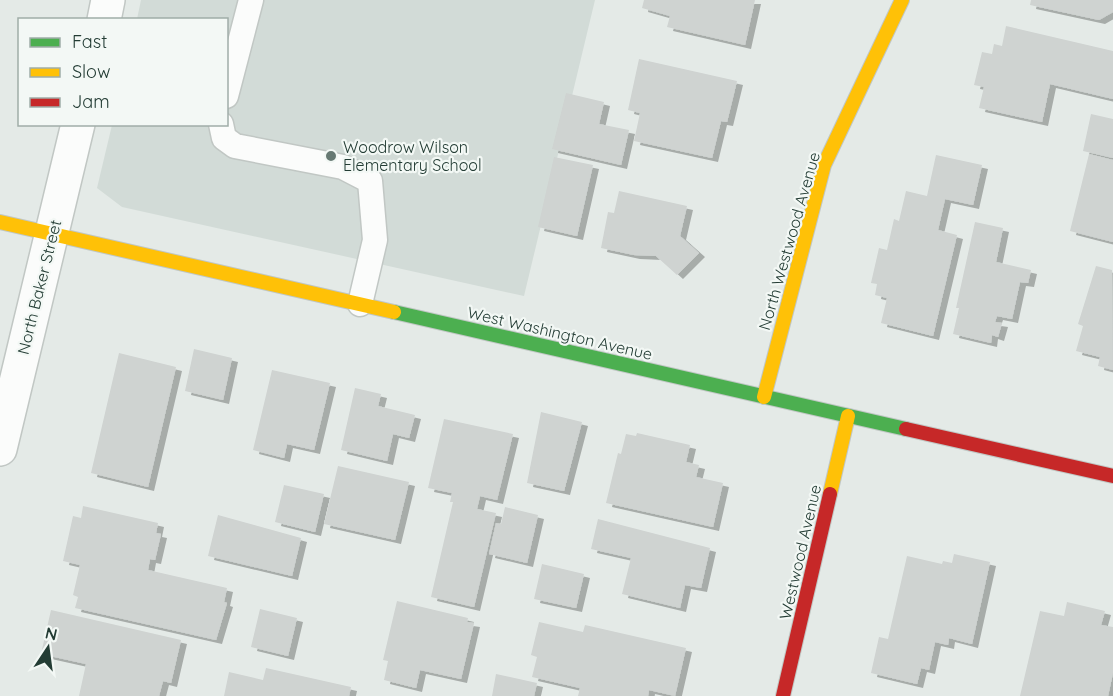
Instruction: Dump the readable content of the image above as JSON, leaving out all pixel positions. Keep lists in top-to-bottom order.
{
  "streets": {
    "street": [
      "North Westwood Avenue",
      "North Baker Street",
      "West Washington Avenue",
      "Westwood Avenue"
    ]
  },
  "crossings": [
    ["North Westwood Avenue", "West Washington Avenue"],
    ["North Baker Street", "West Washington Avenue"],
    ["West Washington Avenue", "Westwood Avenue"]
  ],
  "places": ["Woodrow Wilson Elementary School"],
  "legend": ["Fast", "Slow", "Jam"],
  "north": "top"
}
